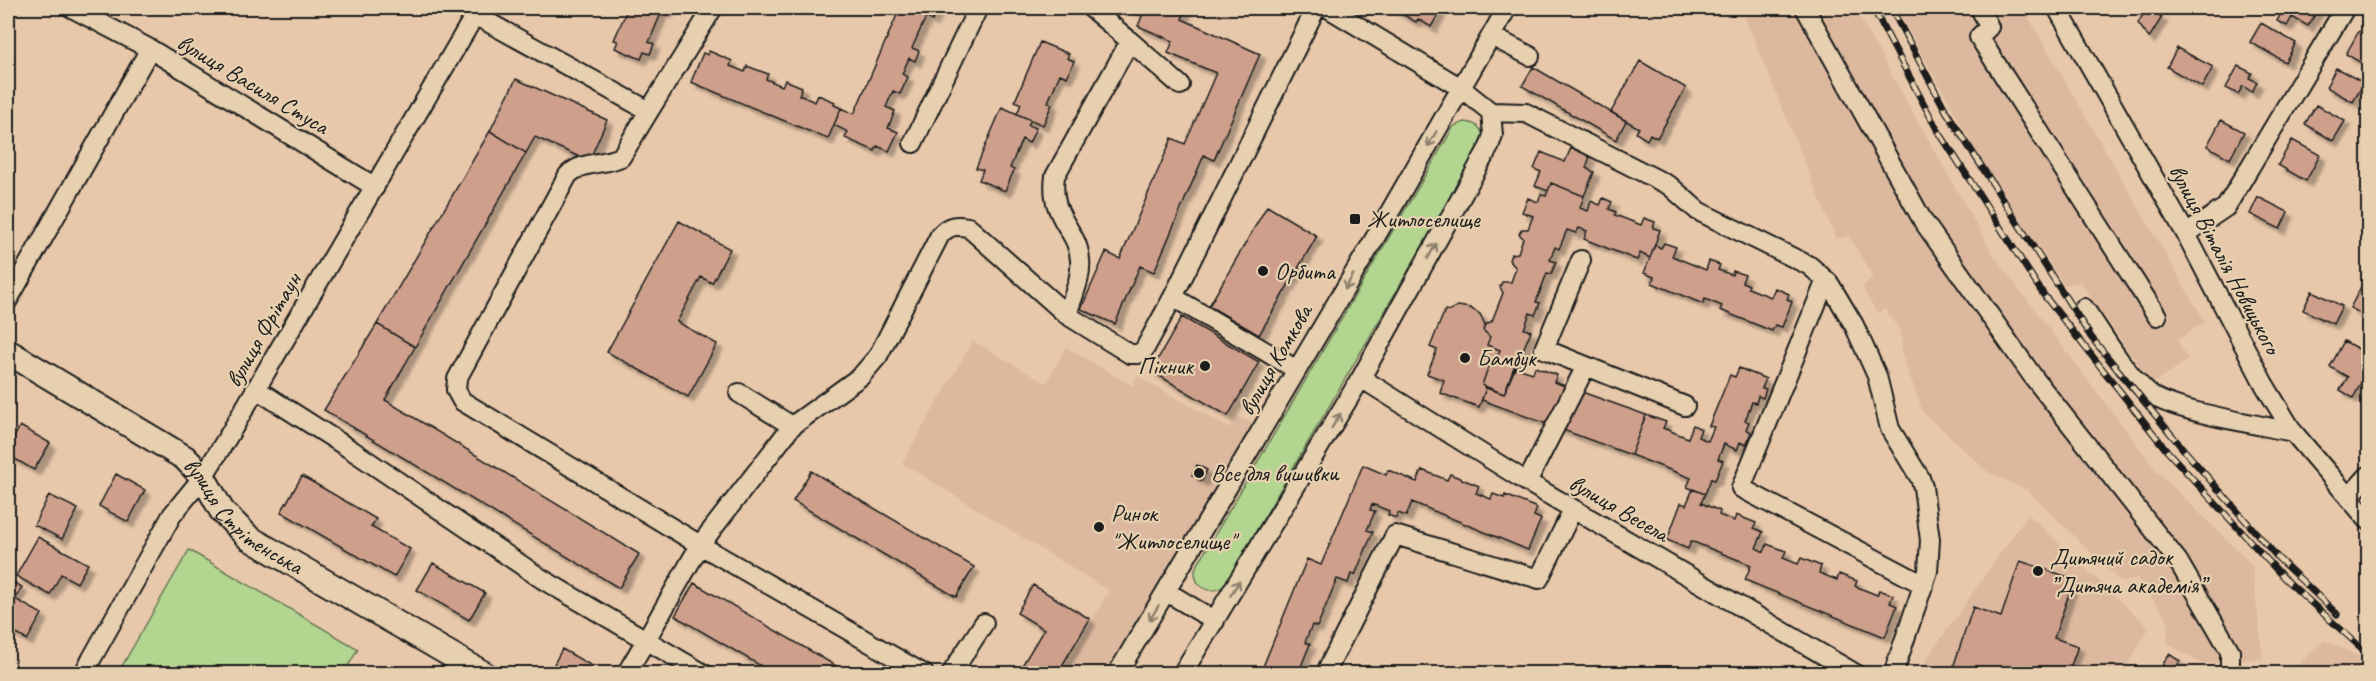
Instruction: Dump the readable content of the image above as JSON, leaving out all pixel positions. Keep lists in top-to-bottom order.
{
  "streets": {
    "main road": ["вулиця Стрітенська"],
    "street": [
      "вулиця Василя Стуса",
      "вулиця Віталія Новицького",
      "вулиця Фрітаун",
      "вулиця Комкова",
      "вулиця Весела"
    ]
  },
  "crossings": [
    ["вулиця Василя Стуса", "вулиця Фрітаун"],
    ["вулиця Фрітаун", "вулиця Стрітенська"]
  ],
  "places": {
    "transit": ["Житлоселище"],
    "other": [
      "Орбита",
      "Бамбук",
      "Пікник",
      "Все для вишивки",
      "Ринок \"Житлоселище\"",
      "Дитячий садок ”Дитяча академія”"
    ]
  }
}
